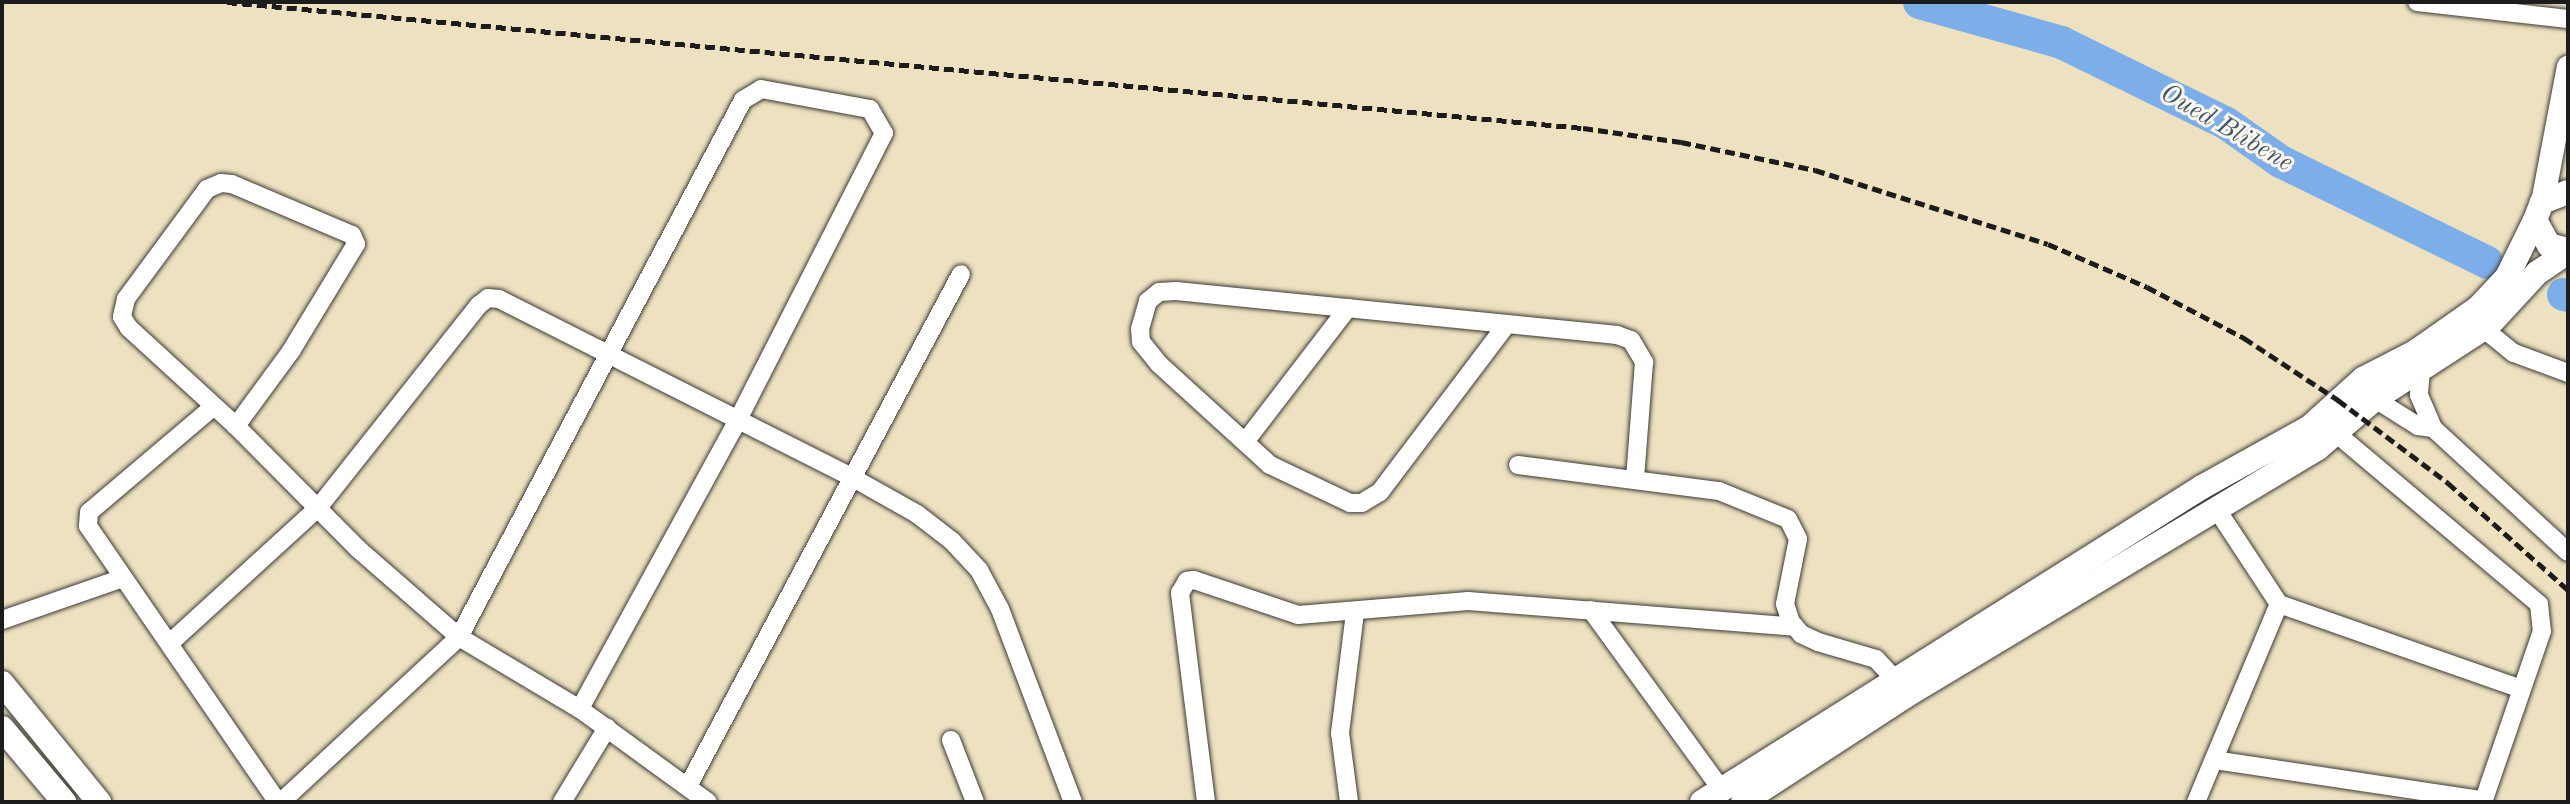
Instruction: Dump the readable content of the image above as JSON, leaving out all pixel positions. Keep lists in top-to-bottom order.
{
  "water": ["Oued Blibene"]
}
